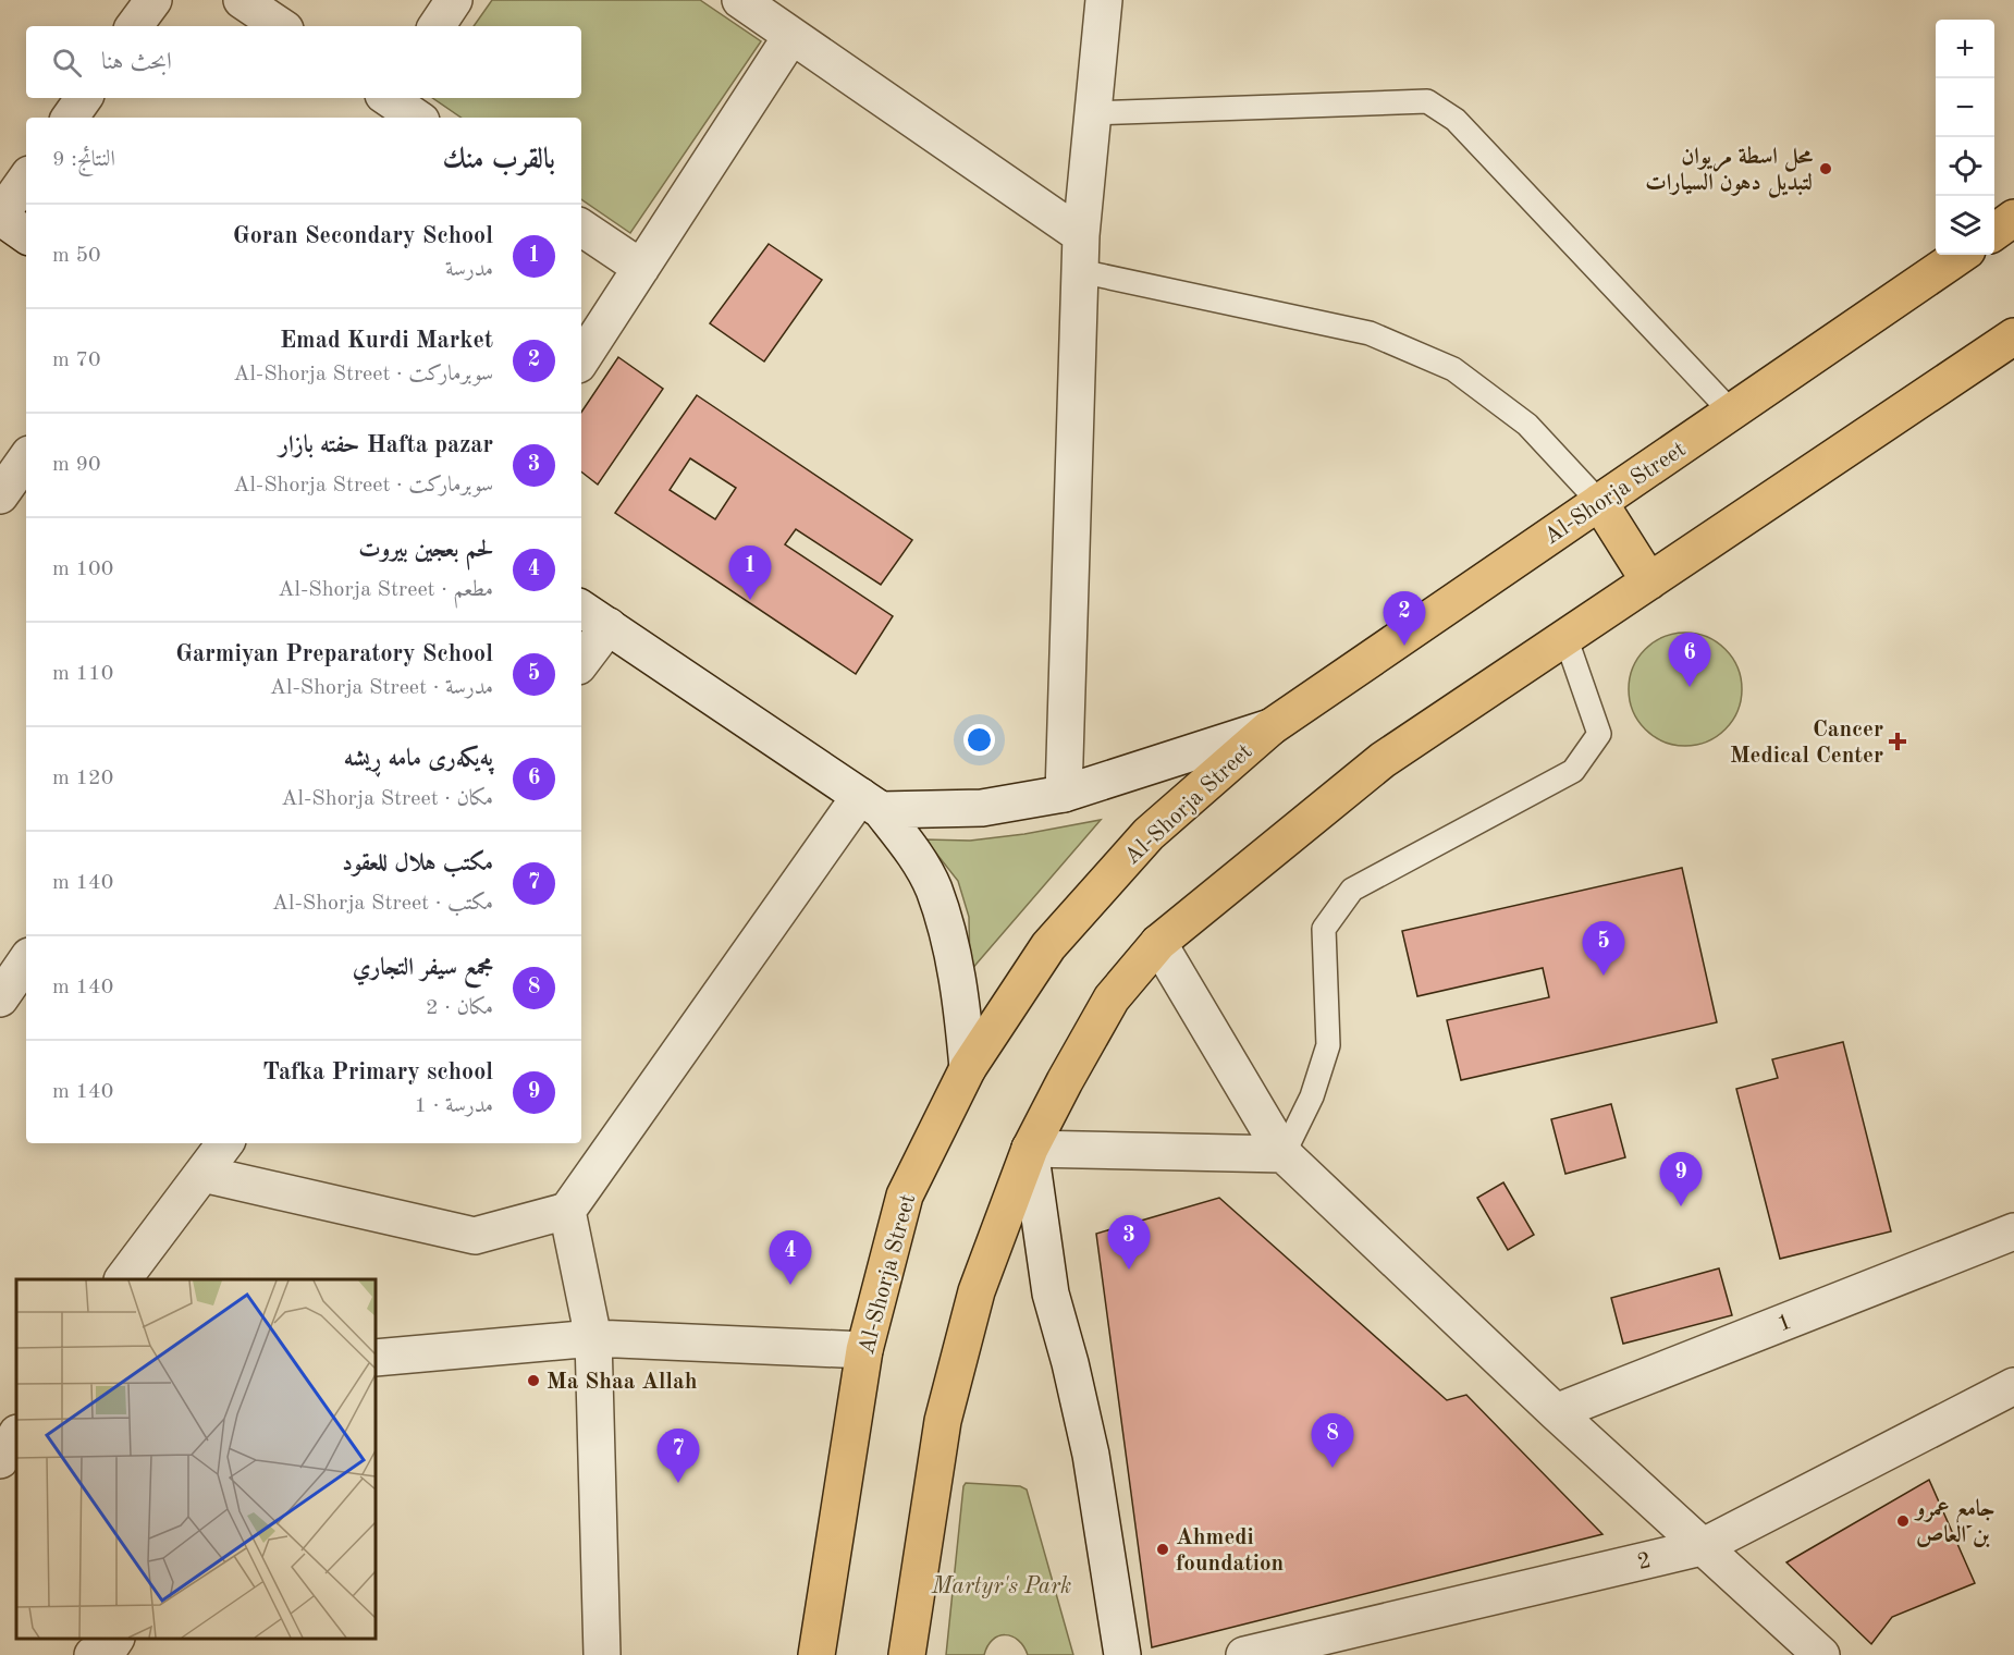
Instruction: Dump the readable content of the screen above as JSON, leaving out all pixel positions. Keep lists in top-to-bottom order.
{
  "streets": {
    "main road": ["Al-Shorja Street"],
    "street": ["1", "2"]
  },
  "parks": ["Martyr's Park"],
  "places": {
    "other": [
      "محل اسطة مريوان لتبديل دهون السيارات",
      "Ma Shaa Allah",
      "جامع عمرو بن العاص",
      "Ahmedi foundation"
    ],
    "health": ["Cancer Medical Center"]
  },
  "page": {
    "map_buttons": ["+", "−"],
    "search": "ابحث هنا",
    "heading": ["بالقرب منك", "النتائج: 9"],
    "list": [
      {
        "mark": "1",
        "name": "Goran Secondary School",
        "note": "مدرسة",
        "value": "50 m"
      },
      {
        "mark": "2",
        "name": "Emad Kurdi Market",
        "note": "سوبرماركت · Al-Shorja Street",
        "value": "70 m"
      },
      {
        "mark": "3",
        "name": "Hafta pazar حفته بازار",
        "note": "سوبرماركت · Al-Shorja Street",
        "value": "90 m"
      },
      {
        "mark": "4",
        "name": "لحم بعجين بيروت",
        "note": "مطعم · Al-Shorja Street",
        "value": "100 m"
      },
      {
        "mark": "5",
        "name": "Garmiyan Preparatory School",
        "note": "مدرسة · Al-Shorja Street",
        "value": "110 m"
      },
      {
        "mark": "6",
        "name": "پەیکەری مامە ڕیشە",
        "note": "مكان · Al-Shorja Street",
        "value": "120 m"
      },
      {
        "mark": "7",
        "name": "مكتب هلال للعقود",
        "note": "مكتب · Al-Shorja Street",
        "value": "140 m"
      },
      {
        "mark": "8",
        "name": "مجمع سيفر التجاري",
        "note": "مكان · 2",
        "value": "140 m"
      },
      {
        "mark": "9",
        "name": "Tafka Primary school",
        "note": "مدرسة · 1",
        "value": "140 m"
      }
    ],
    "pins": [
      "1",
      "2",
      "6",
      "5",
      "9",
      "3",
      "4",
      "8",
      "7"
    ]
  }
}
